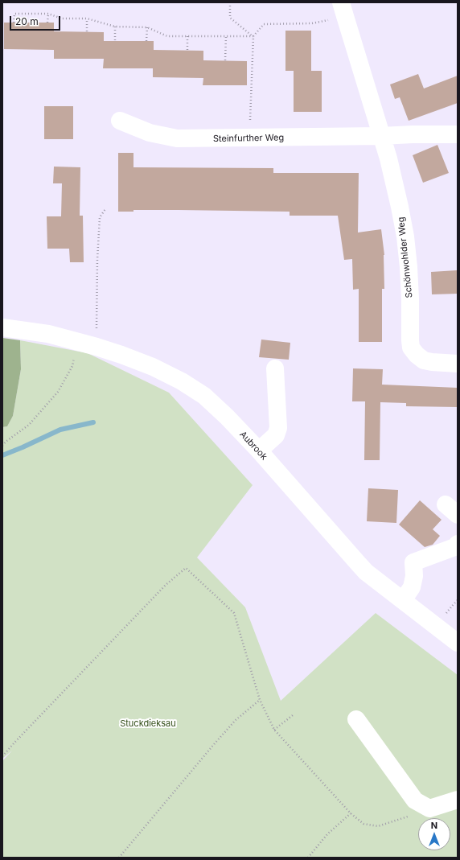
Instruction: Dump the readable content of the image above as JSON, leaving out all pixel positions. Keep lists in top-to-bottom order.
{
  "streets": {
    "street": ["Steinfurther Weg", "Schönwohlder Weg", "Aubrook"]
  },
  "crossings": [
    ["Steinfurther Weg", "Schönwohlder Weg"]
  ],
  "parks": ["Stuckdieksau"],
  "scale_bar": "20 m",
  "north": "top"
}
